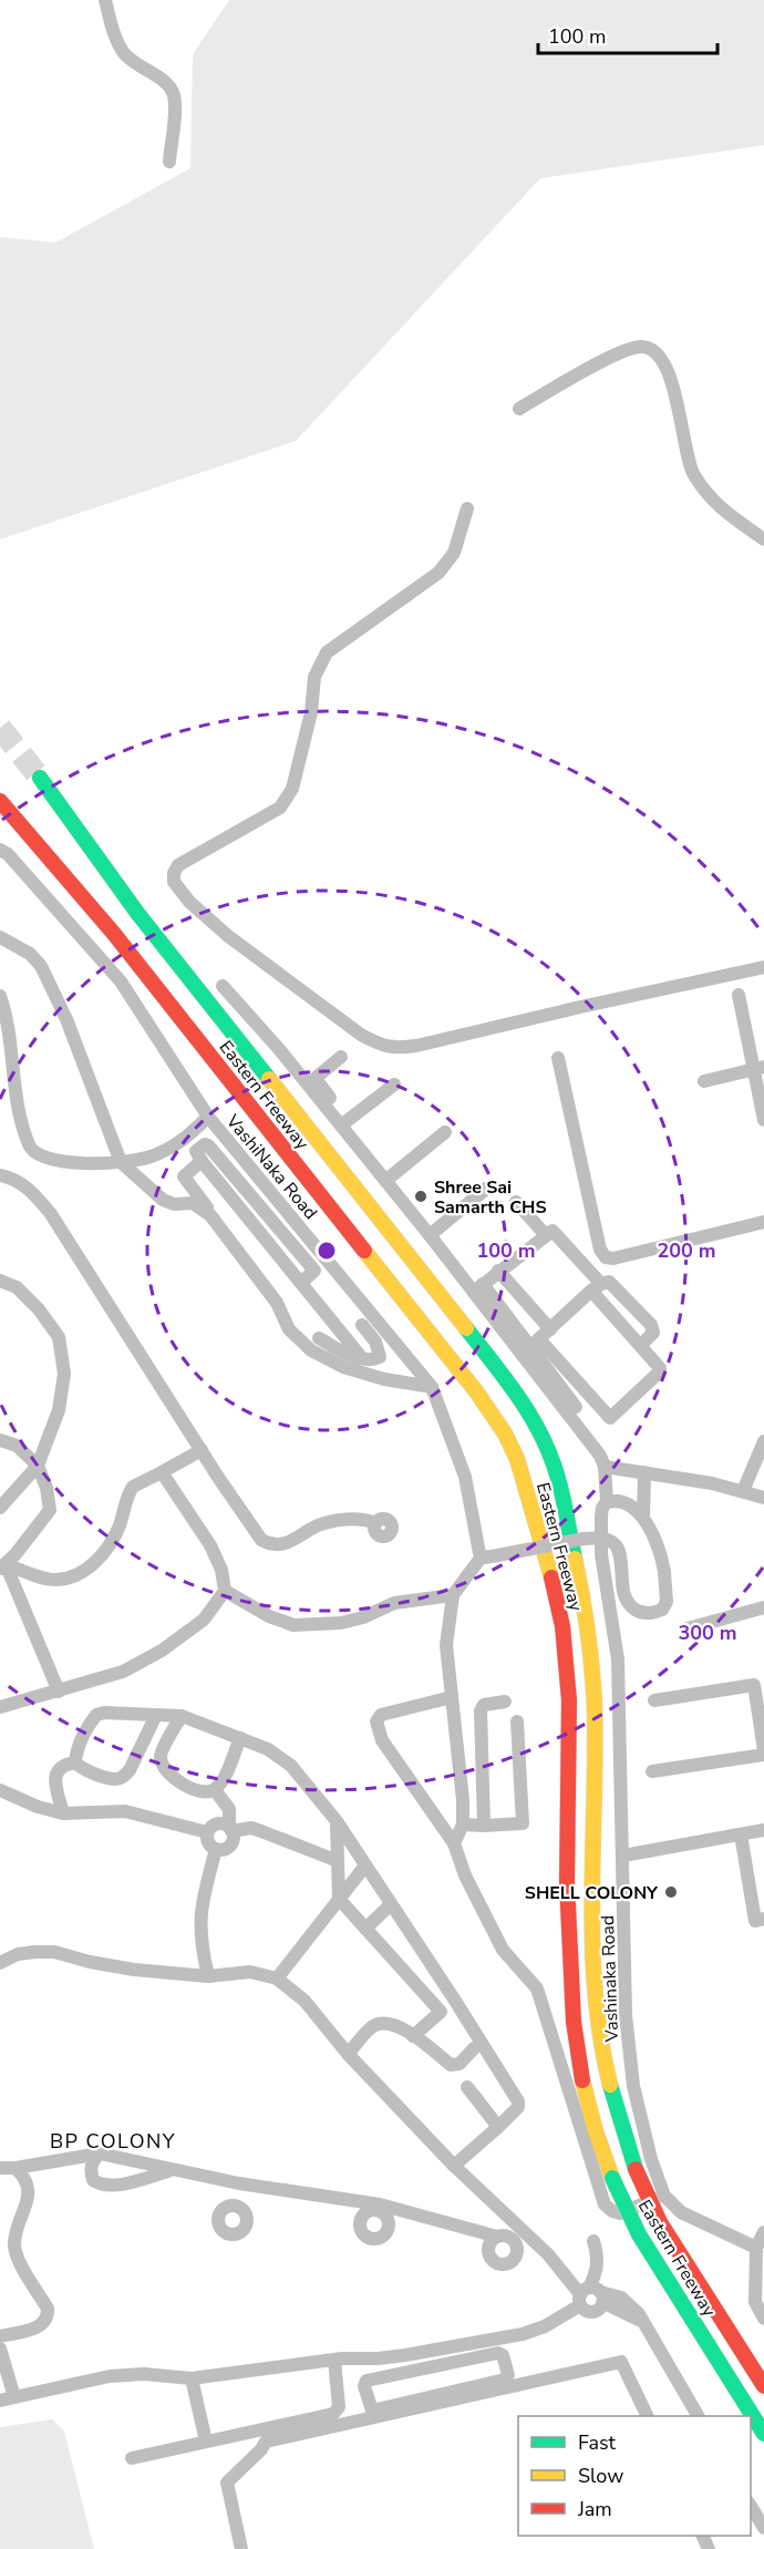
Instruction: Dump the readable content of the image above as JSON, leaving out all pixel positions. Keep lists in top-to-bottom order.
{
  "streets": {
    "highway": ["Eastern Freeway"],
    "street": ["VashiNaka Road", "Vashinaka Road"]
  },
  "districts": ["BP COLONY"],
  "places": ["Shree Sai Samarth CHS", "SHELL COLONY"],
  "legend": ["Fast", "Slow", "Jam"],
  "scale_bar": "100 m",
  "rings": ["100 m", "200 m", "300 m"]
}
